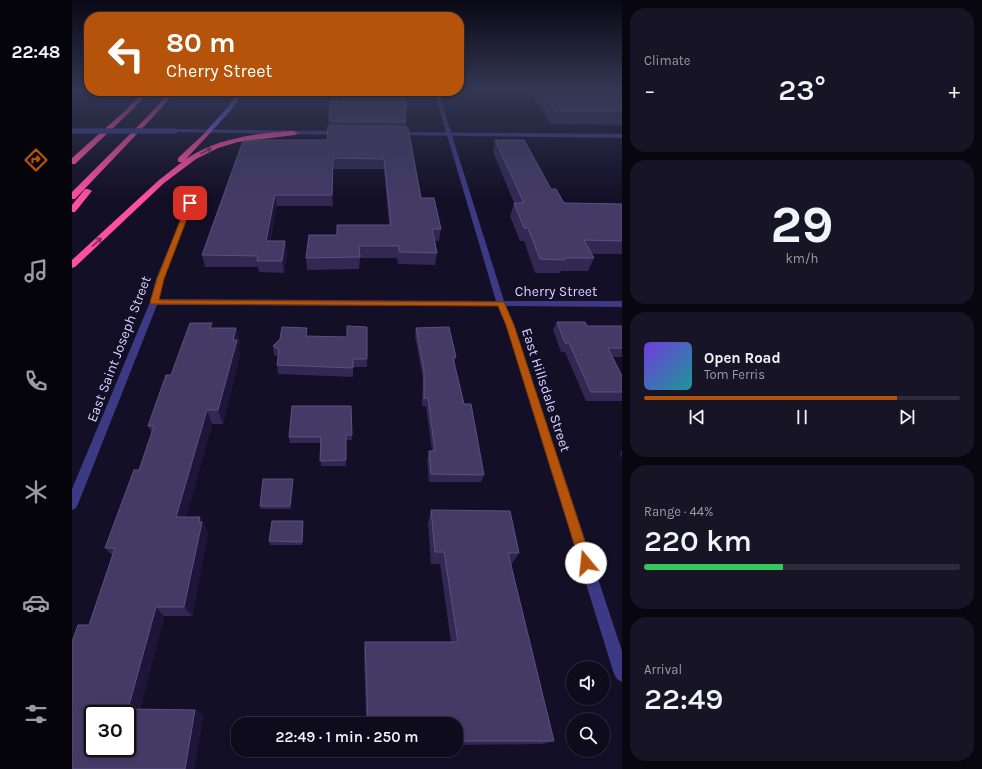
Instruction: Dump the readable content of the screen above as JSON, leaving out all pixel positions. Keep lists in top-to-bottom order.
{
  "streets": {
    "street": ["Cherry Street", "East Saint Joseph Street", "East Hillsdale Street"]
  },
  "crossings": [
    ["Cherry Street", "East Saint Joseph Street"],
    ["Cherry Street", "East Hillsdale Street"]
  ],
  "page": {
    "tabs": "22:48",
    "tile": [
      "Climate",
      ["29", "km/h"],
      ["Range · 44%", "220 km"],
      ["Arrival", "22:49"]
    ],
    "turn": ["80 m", "Cherry Street"],
    "heat": ["−", "23°", "+"],
    "song": ["Open Road", "Tom Ferris"],
    "limit": "30",
    "trip": "22:49 · 1 min · 250 m"
  }
}
